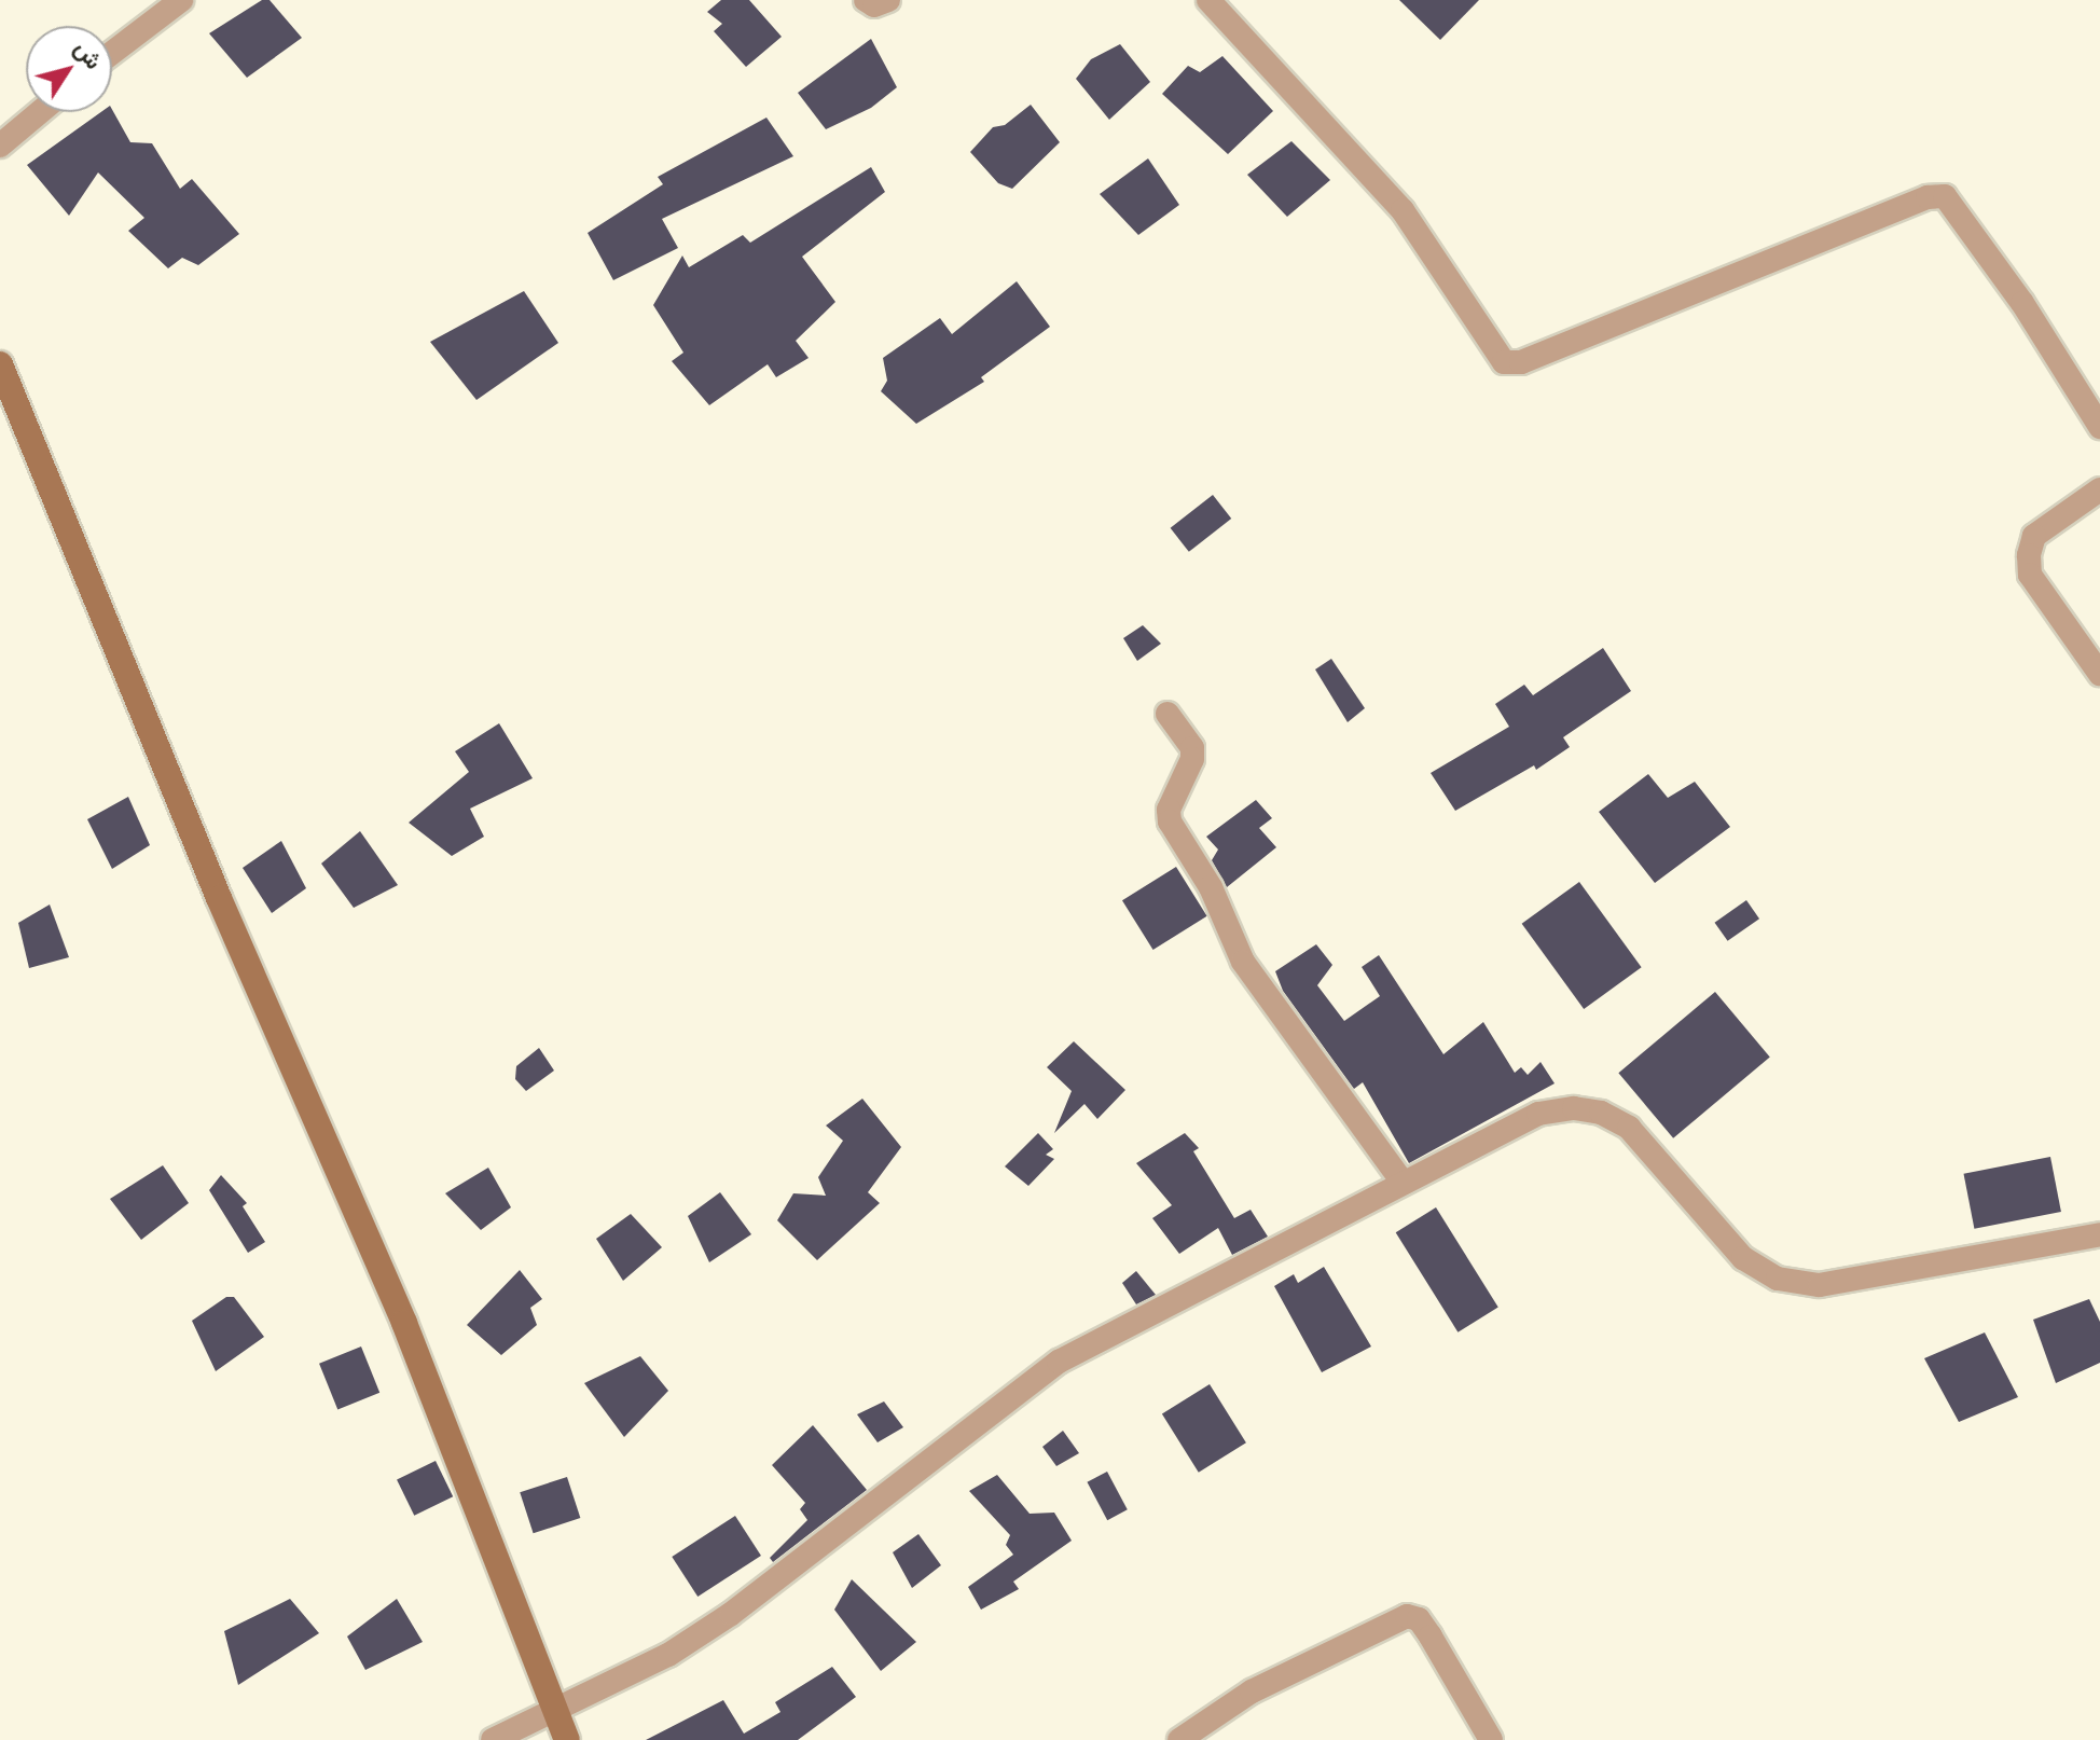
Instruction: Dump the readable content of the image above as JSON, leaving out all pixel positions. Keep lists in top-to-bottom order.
{
  "north": "top right"
}
